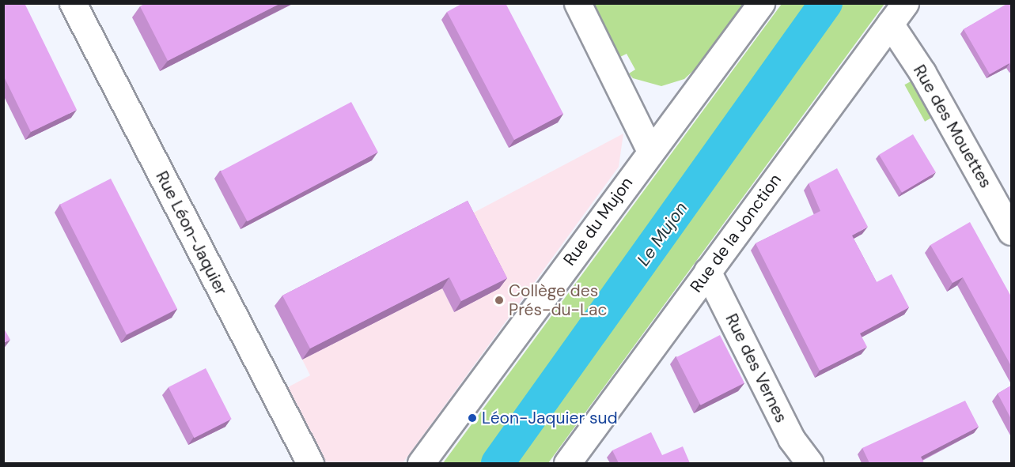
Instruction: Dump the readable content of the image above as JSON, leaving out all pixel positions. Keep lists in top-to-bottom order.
{
  "streets": {
    "street": [
      "Rue des Mouettes",
      "Rue du Mujon",
      "Rue Léon-Jaquier",
      "Rue de la Jonction",
      "Rue des Vernes"
    ]
  },
  "crossings": [
    ["Rue des Mouettes", "Rue de la Jonction"],
    ["Rue de la Jonction", "Rue des Vernes"]
  ],
  "water": ["Le Mujon"],
  "places": ["Collège des Prés-du-Lac", "Léon-Jaquier sud"]
}
